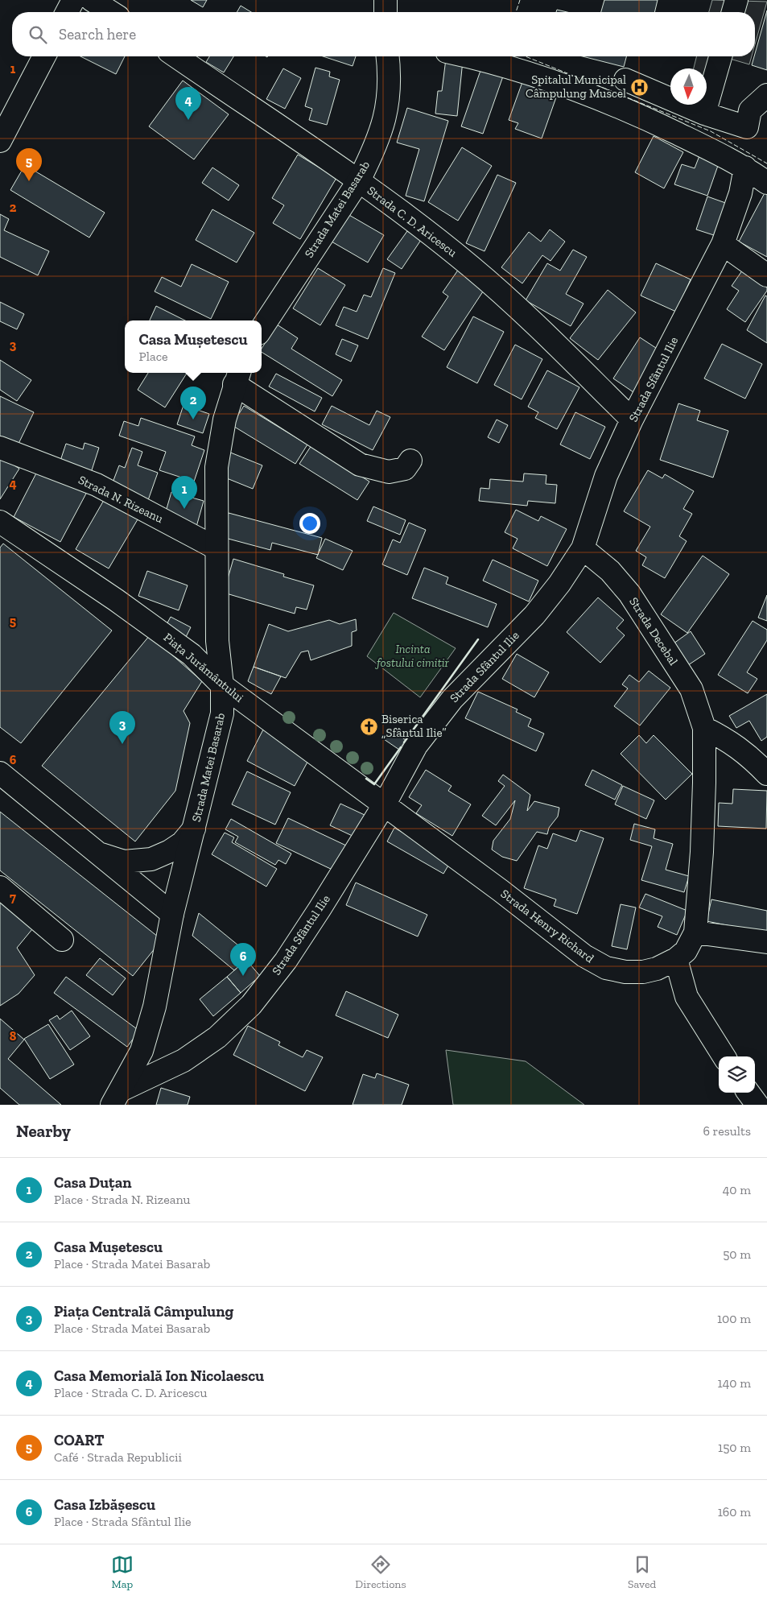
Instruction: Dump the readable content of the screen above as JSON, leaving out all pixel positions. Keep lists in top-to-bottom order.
{
  "streets": {
    "street": [
      "Strada Matei Basarab",
      "Strada C. D. Aricescu",
      "Strada Sfântul Ilie",
      "Strada N. Rizeanu",
      "Strada Decebal",
      "Piața Jurământului",
      "Strada Henry Richard"
    ]
  },
  "crossings": [
    ["Strada Matei Basarab", "Strada C. D. Aricescu"],
    ["Strada Matei Basarab", "Strada Sfântul Ilie"],
    ["Strada Matei Basarab", "Strada N. Rizeanu"],
    ["Strada Matei Basarab", "Piața Jurământului"],
    ["Strada C. D. Aricescu", "Strada Sfântul Ilie"],
    ["Strada Sfântul Ilie", "Strada Decebal"],
    ["Strada Sfântul Ilie", "Piața Jurământului"],
    ["Strada Sfântul Ilie", "Strada Henry Richard"],
    ["Strada Decebal", "Strada Henry Richard"],
    ["Piața Jurământului", "Strada Henry Richard"]
  ],
  "parks": ["Incinta fostului cimitir"],
  "places": {
    "hospital": ["Spitalul Municipal Câmpulung Muscel"],
    "church": ["Biserica „Sfântul Ilie”"]
  },
  "north": "bottom",
  "page": {
    "search": "Search here",
    "pins": [
      "4",
      "5",
      "2",
      "1",
      "3",
      "6"
    ],
    "popup": ["Casa Mușetescu", "Place"],
    "heading": ["Nearby", "6 results"],
    "list": [
      {
        "mark": "1",
        "name": "Casa Duţan",
        "note": "Place · Strada N. Rizeanu",
        "value": "40 m"
      },
      {
        "mark": "2",
        "name": "Casa Mușetescu",
        "note": "Place · Strada Matei Basarab",
        "value": "50 m"
      },
      {
        "mark": "3",
        "name": "Piața Centrală Câmpulung",
        "note": "Place · Strada Matei Basarab",
        "value": "100 m"
      },
      {
        "mark": "4",
        "name": "Casa Memorială Ion Nicolaescu",
        "note": "Place · Strada C. D. Aricescu",
        "value": "140 m"
      },
      {
        "mark": "5",
        "name": "COART",
        "note": "Café · Strada Republicii",
        "value": "150 m"
      },
      {
        "mark": "6",
        "name": "Casa Izbășescu",
        "note": "Place · Strada Sfântul Ilie",
        "value": "160 m"
      }
    ],
    "nav": ["Map", "Directions", "Saved"]
  },
  "grid": {
    "rows": [
      "1",
      "2",
      "3",
      "4",
      "5",
      "6",
      "7",
      "8"
    ]
  }
}
